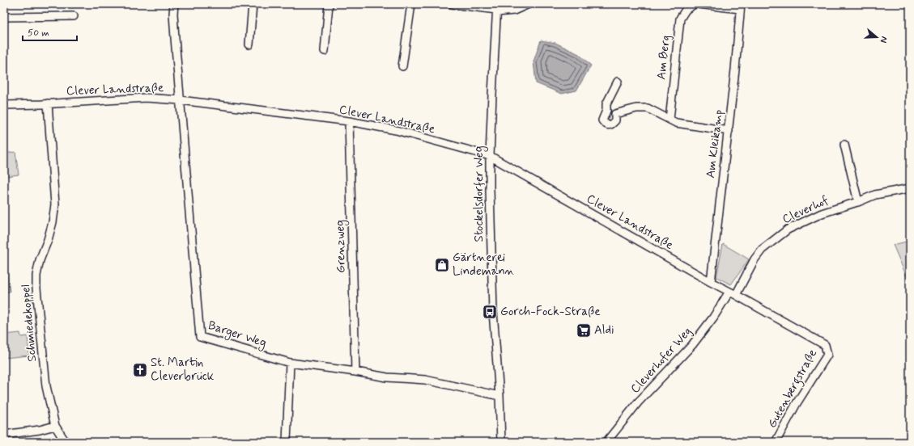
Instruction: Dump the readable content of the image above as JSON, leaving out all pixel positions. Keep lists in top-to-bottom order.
{
  "streets": {
    "street": [
      "Am Berg",
      "Clever Landstraße",
      "Am Kleikamp",
      "Stockelsdorfer Weg",
      "Cleverhof",
      "Grenzweg",
      "Schmiedekoppel",
      "Barger Weg",
      "Cleverhofer Weg",
      "Gutenbergstraße"
    ]
  },
  "crossings": [
    ["Clever Landstraße", "Am Kleikamp"],
    ["Clever Landstraße", "Stockelsdorfer Weg"],
    ["Clever Landstraße", "Cleverhof"],
    ["Clever Landstraße", "Grenzweg"],
    ["Clever Landstraße", "Schmiedekoppel"],
    ["Clever Landstraße", "Barger Weg"],
    ["Clever Landstraße", "Cleverhofer Weg"],
    ["Clever Landstraße", "Gutenbergstraße"],
    ["Stockelsdorfer Weg", "Barger Weg"],
    ["Cleverhof", "Cleverhofer Weg"],
    ["Cleverhof", "Gutenbergstraße"],
    ["Grenzweg", "Barger Weg"],
    ["Cleverhofer Weg", "Gutenbergstraße"]
  ],
  "places": {
    "shop": ["Gärtnerei Lindemann"],
    "bus stop": ["Gorch-Fock-Straße"],
    "supermarket": ["Aldi"],
    "church": ["St. Martin Cleverbrück"]
  },
  "scale_bar": "50 m",
  "north": "right"
}
